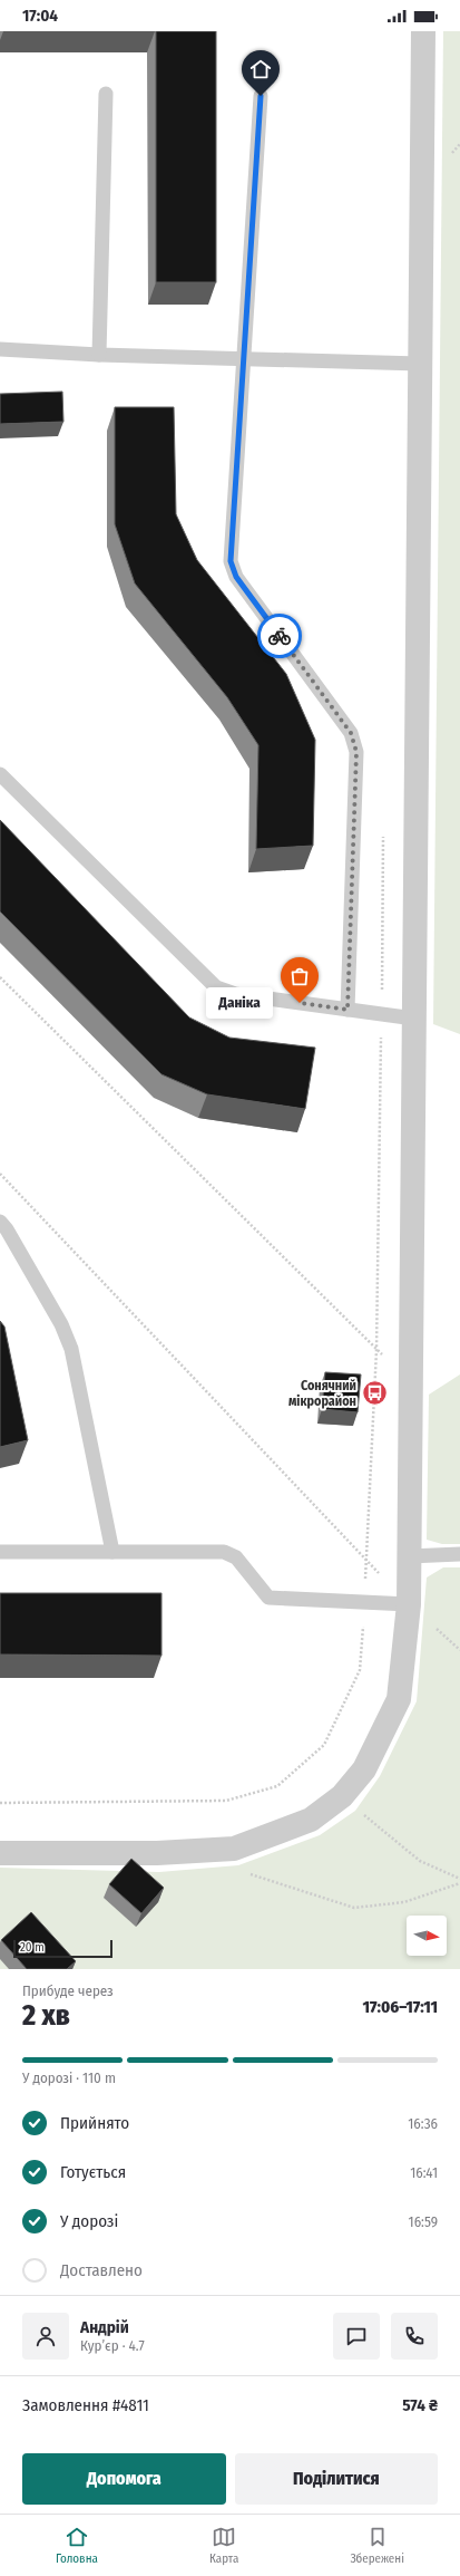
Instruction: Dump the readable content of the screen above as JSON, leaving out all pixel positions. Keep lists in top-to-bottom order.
{
  "places": {
    "other": ["Даніка"],
    "bus stop": ["Сонячний мікрорайон"]
  },
  "scale_bar": "20 m",
  "north": "right",
  "page": {
    "status": "17:04",
    "bubble": "Даніка",
    "scale": "20 m",
    "heading": ["2 хв", "Прибуде через", "17:06–17:11"],
    "panel": [
      "Андрій",
      "Кур’єр · 4.7",
      "Замовлення #4811",
      "574 ₴"
    ],
    "bar": "У дорозі · 110 m",
    "list": [
      ["Прийнято", "16:36"],
      ["Готується", "16:41"],
      ["У дорозі", "16:59"],
      "Доставлено"
    ],
    "buttons": ["Допомога", "Поділитися"],
    "tabs": ["Головна", "Карта", "Збережені"]
  }
}
